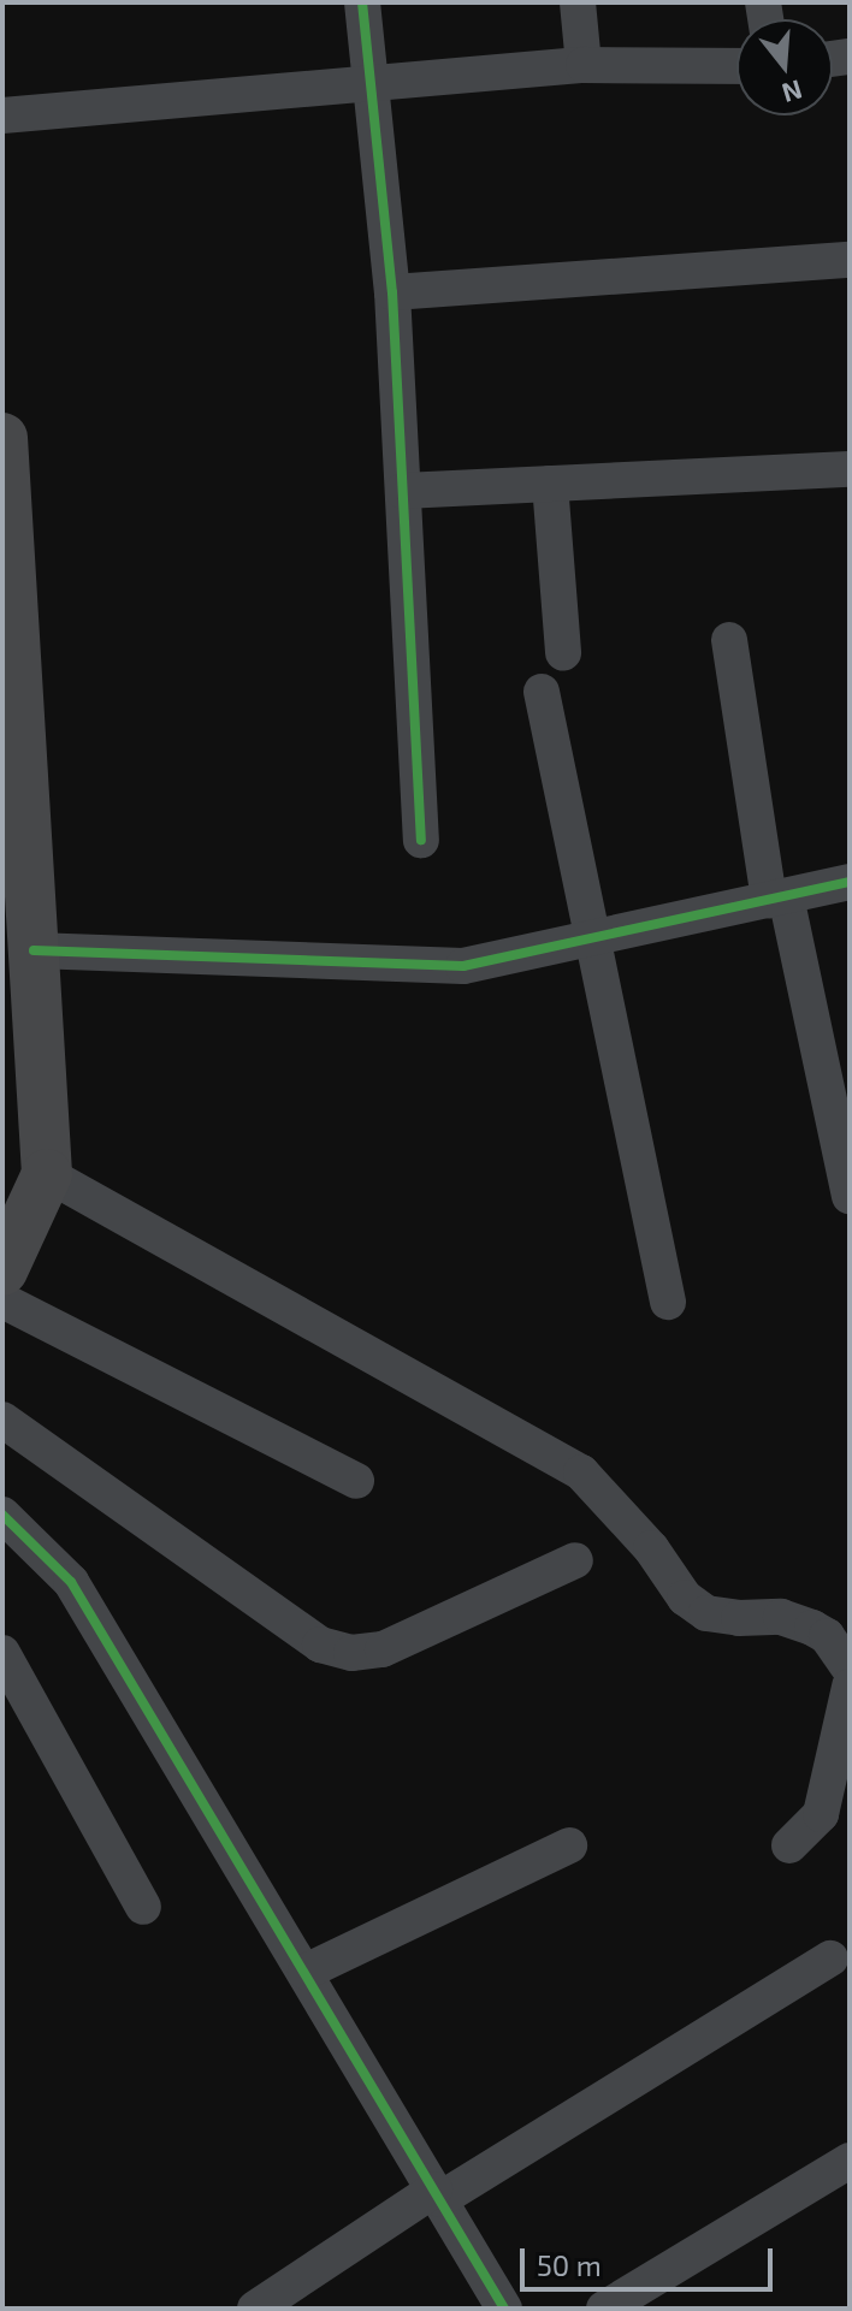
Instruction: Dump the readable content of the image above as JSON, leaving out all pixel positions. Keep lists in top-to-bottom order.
{
  "scale_bar": "50 m",
  "north": "bottom"
}
